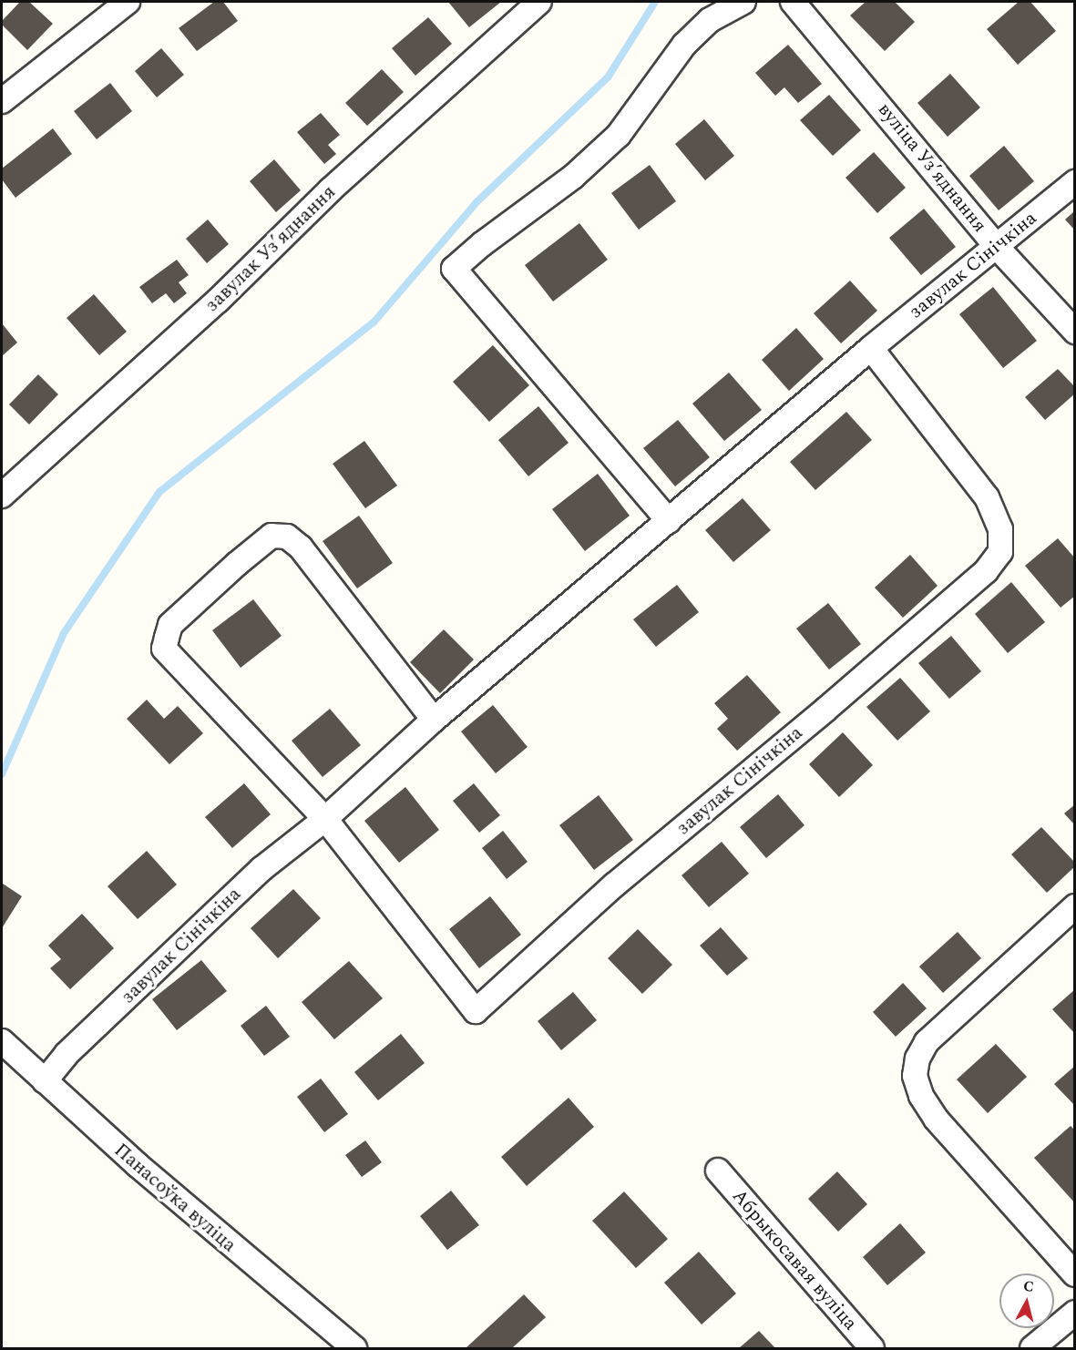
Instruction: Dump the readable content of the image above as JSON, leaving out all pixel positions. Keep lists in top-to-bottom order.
{
  "streets": {
    "street": [
      "вуліца Узʼяднання",
      "завулак Узʼяднання",
      "завулак Сінічкіна",
      "Панасоўка вуліца",
      "Абрыкосавая вуліца"
    ]
  },
  "crossings": [
    ["вуліца Узʼяднання", "завулак Сінічкіна"],
    ["завулак Сінічкіна", "Панасоўка вуліца"]
  ],
  "north": "top"
}
